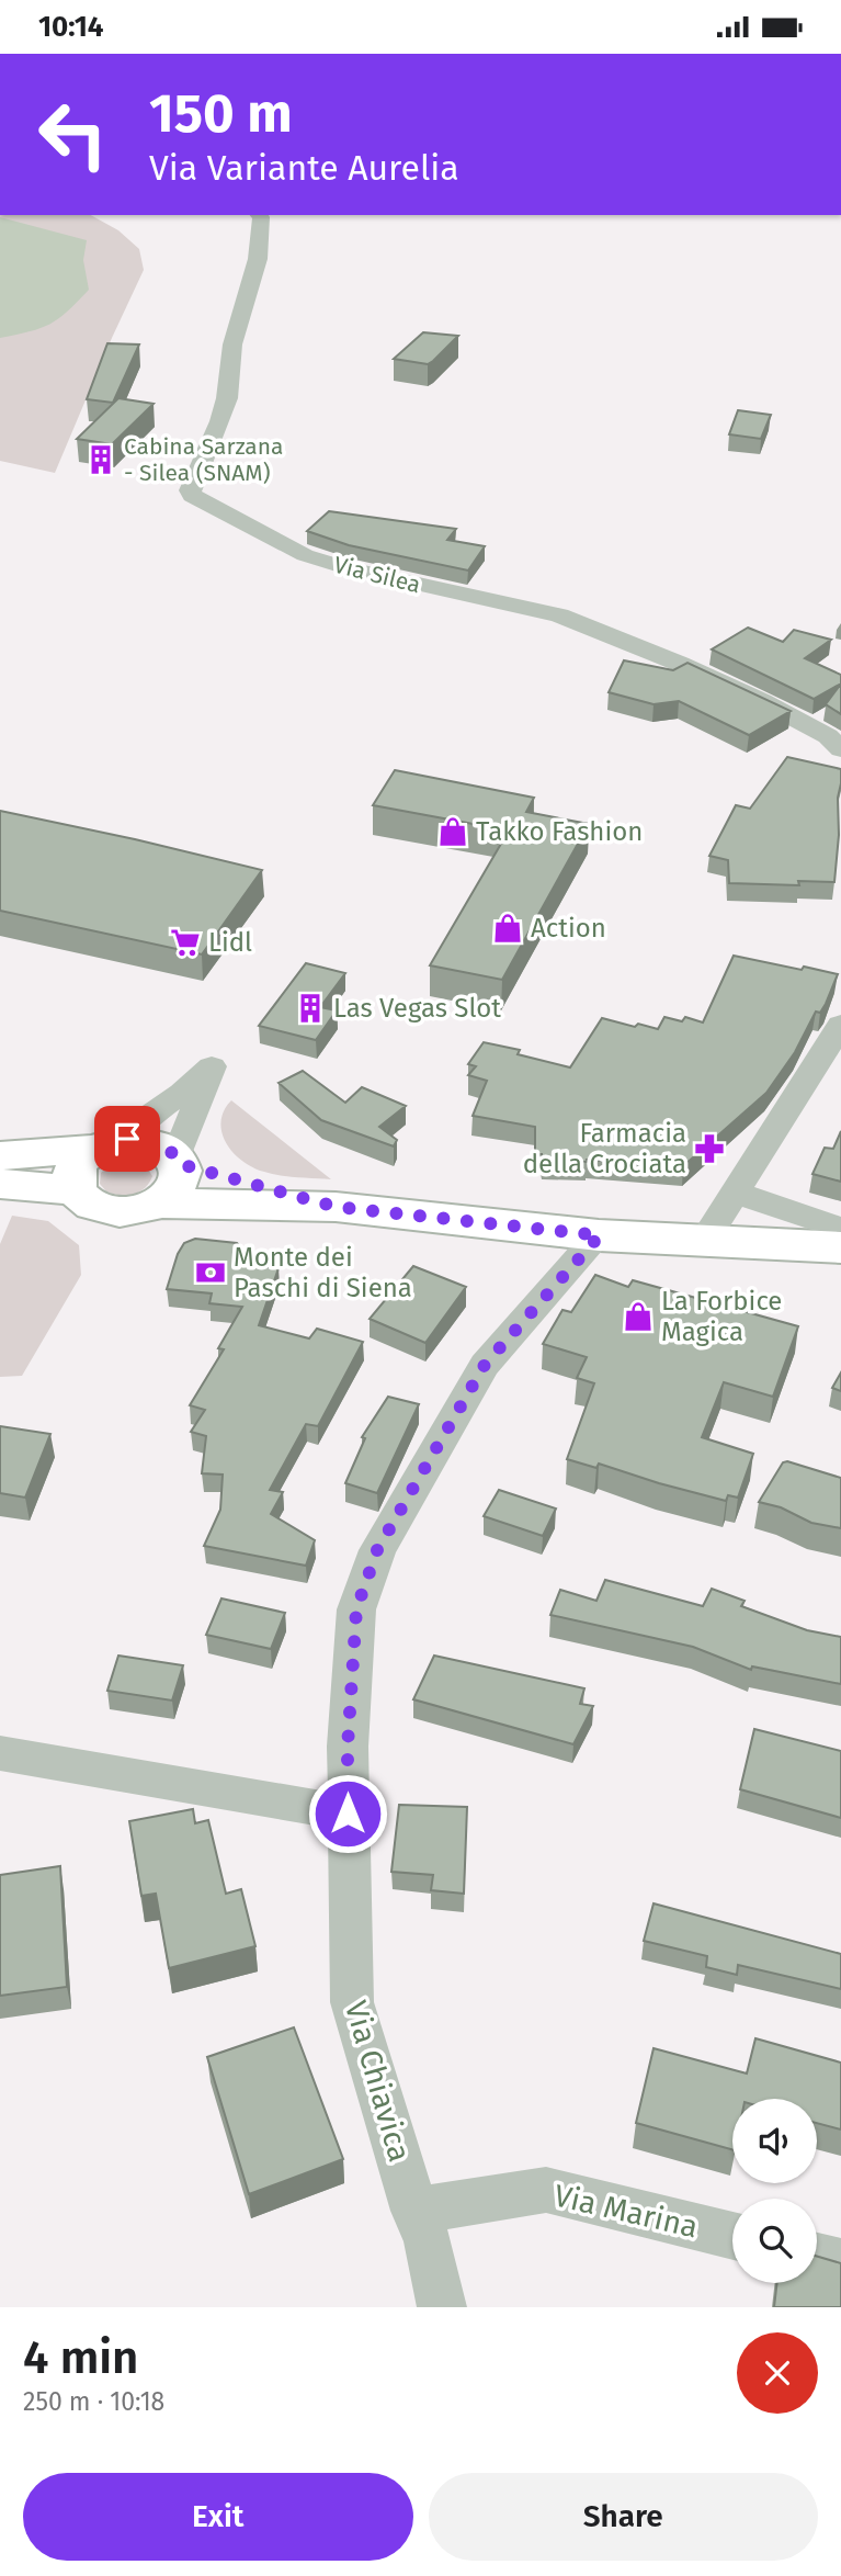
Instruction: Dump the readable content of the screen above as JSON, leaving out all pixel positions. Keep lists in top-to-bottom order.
{
  "streets": {
    "street": ["Via Silea", "Via Chiavica", "Via Marina"]
  },
  "crossings": [
    ["Via Chiavica", "Via Marina"]
  ],
  "places": {
    "building": ["Cabina Sarzana - Silea (SNAM)", "Las Vegas Slot"],
    "shop": ["Takko Fashion", "Action", "La Forbice Magica"],
    "supermarket": ["Lidl"],
    "pharmacy": ["Farmacia della Crociata"],
    "bank": ["Monte dei Paschi di Siena"]
  },
  "page": {
    "status": "10:14",
    "turn": ["150 m", "Via Variante Aurelia"],
    "heading": ["4 min", "250 m · 10:18"],
    "buttons": ["Exit", "Share"]
  }
}
